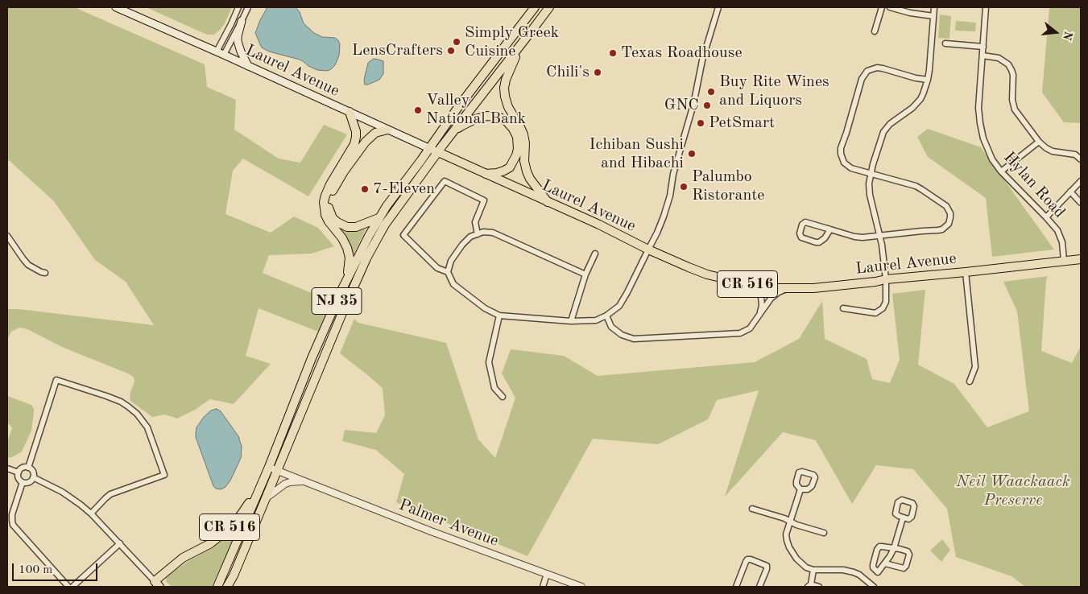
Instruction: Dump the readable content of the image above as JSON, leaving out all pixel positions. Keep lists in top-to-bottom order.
{
  "streets": {
    "main road": ["Laurel Avenue", "CR 516", "NJ 35"],
    "street": ["Hylan Road", "Palmer Avenue"]
  },
  "crossings": [
    ["Laurel Avenue", "Hylan Road"],
    ["Laurel Avenue", "NJ 35"],
    ["CR 516", "NJ 35"],
    ["NJ 35", "Palmer Avenue"]
  ],
  "parks": ["Neil Waackaack Preserve"],
  "places": [
    "Simply Greek Cuisine",
    "LensCrafters",
    "Texas Roadhouse",
    "Chili's",
    "Buy Rite Wines and Liquors",
    "GNC",
    "Valley National Bank",
    "PetSmart",
    "Ichiban Sushi and Hibachi",
    "Palumbo Ristorante",
    "7-Eleven"
  ],
  "scale_bar": "100 m",
  "north": "right"
}
